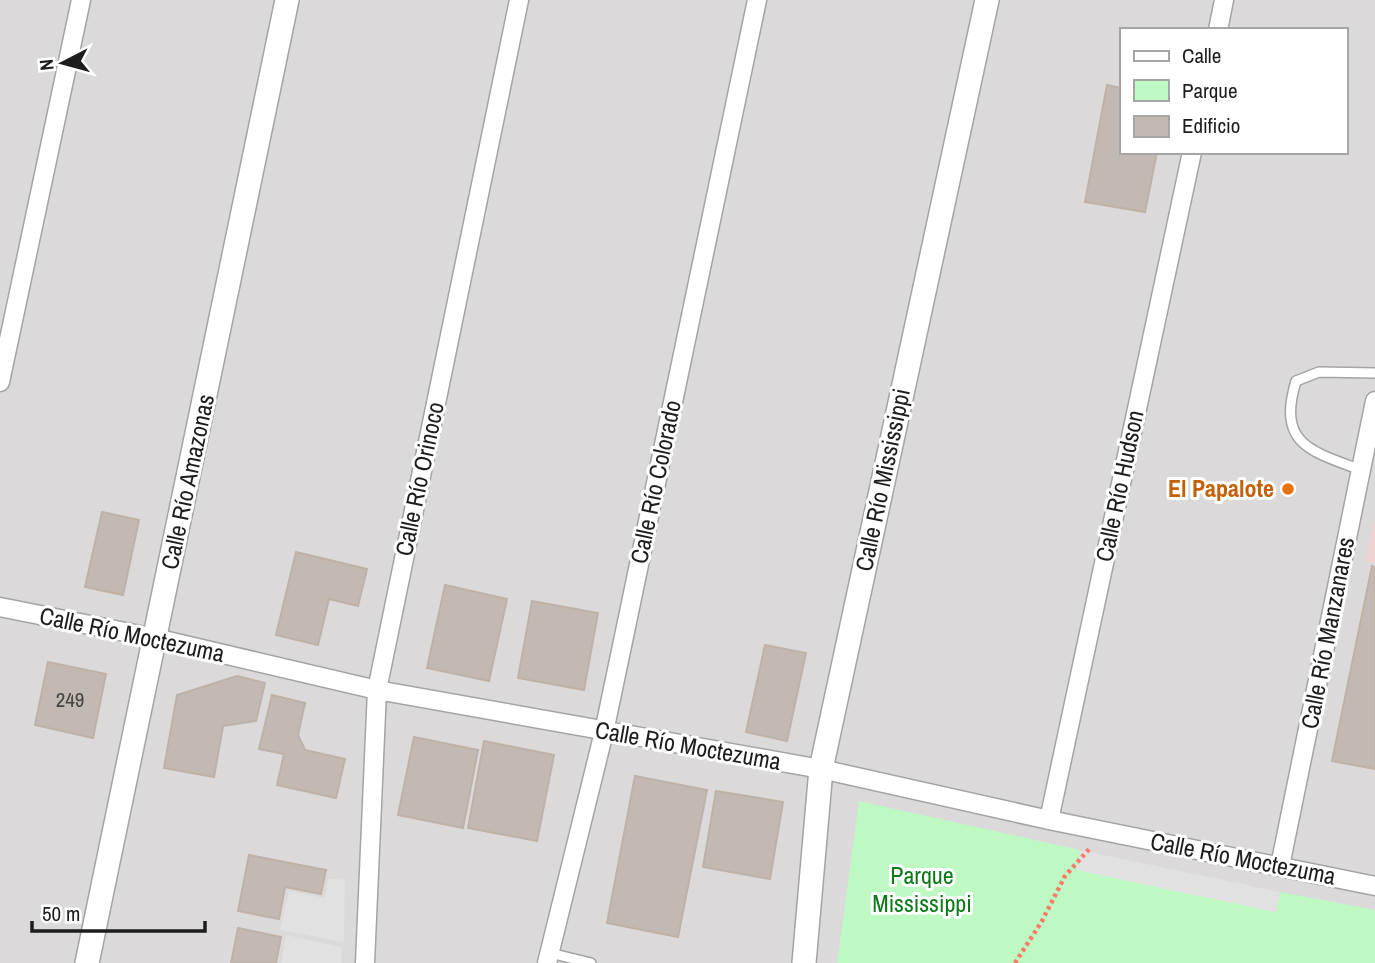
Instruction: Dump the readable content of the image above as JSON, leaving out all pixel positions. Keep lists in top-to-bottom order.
{
  "streets": {
    "street": [
      "Calle Río Orinoco",
      "Calle Río Mississippi",
      "Calle Río Amazonas",
      "Calle Río Colorado",
      "Calle Río Hudson",
      "Calle Río Manzanares",
      "Calle Río Moctezuma"
    ]
  },
  "crossings": [
    ["Calle Río Orinoco", "Calle Río Moctezuma"],
    ["Calle Río Mississippi", "Calle Río Moctezuma"],
    ["Calle Río Amazonas", "Calle Río Moctezuma"],
    ["Calle Río Colorado", "Calle Río Moctezuma"],
    ["Calle Río Hudson", "Calle Río Moctezuma"],
    ["Calle Río Manzanares", "Calle Río Moctezuma"]
  ],
  "parks": ["Parque Mississippi"],
  "places": ["El Papalote"],
  "house_numbers": ["249"],
  "legend": ["Calle", "Parque", "Edificio"],
  "scale_bar": "50 m",
  "north": "left"
}
